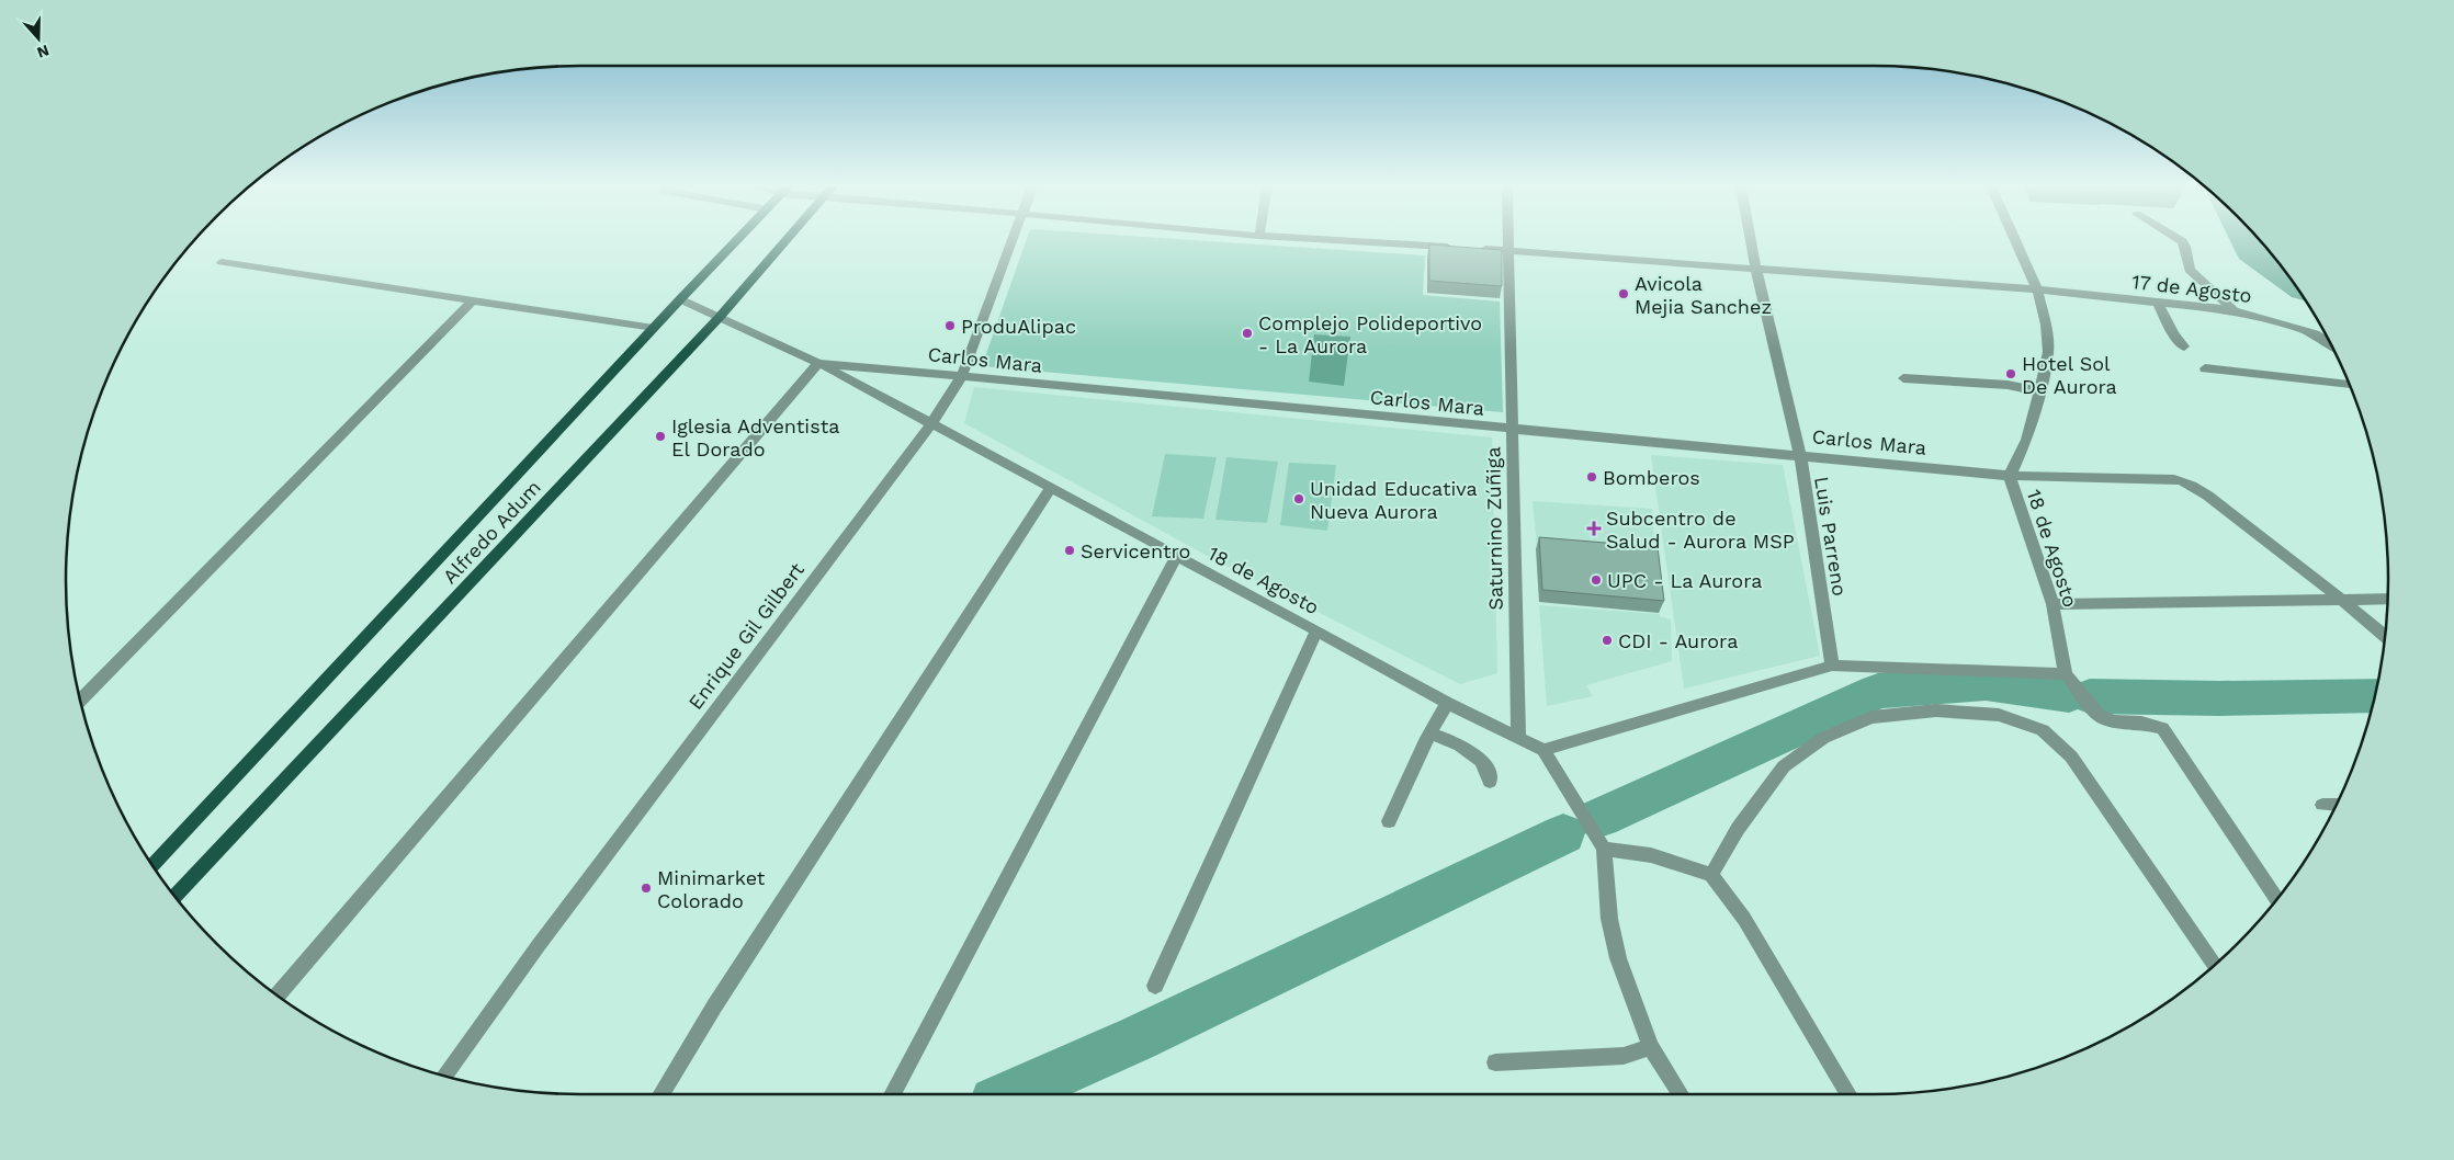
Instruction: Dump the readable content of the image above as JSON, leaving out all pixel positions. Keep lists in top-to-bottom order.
{
  "streets": {
    "main road": ["Alfredo Adum"],
    "street": [
      "17 de Agosto",
      "Carlos Mara",
      "Saturnino Zúñiga",
      "Luis Parreno",
      "18 de Agosto",
      "Enrique Gil Gilbert"
    ]
  },
  "crossings": [
    ["17 de Agosto", "Saturnino Zúñiga"],
    ["17 de Agosto", "Luis Parreno"],
    ["17 de Agosto", "18 de Agosto"],
    ["Carlos Mara", "Saturnino Zúñiga"],
    ["Carlos Mara", "Alfredo Adum"],
    ["Carlos Mara", "Luis Parreno"],
    ["Carlos Mara", "18 de Agosto"],
    ["Carlos Mara", "Enrique Gil Gilbert"],
    ["Saturnino Zúñiga", "18 de Agosto"],
    ["18 de Agosto", "Enrique Gil Gilbert"]
  ],
  "places": {
    "other": [
      "Avicola Mejia Sanchez",
      "ProduAlipac",
      "Complejo Polideportivo - La Aurora",
      "Hotel Sol De Aurora",
      "Iglesia Adventista El Dorado",
      "Bomberos",
      "Unidad Educativa Nueva Aurora",
      "Servicentro",
      "UPC - La Aurora",
      "CDI - Aurora",
      "Minimarket Colorado"
    ],
    "health": ["Subcentro de Salud - Aurora MSP"]
  },
  "north": "bottom"
}
